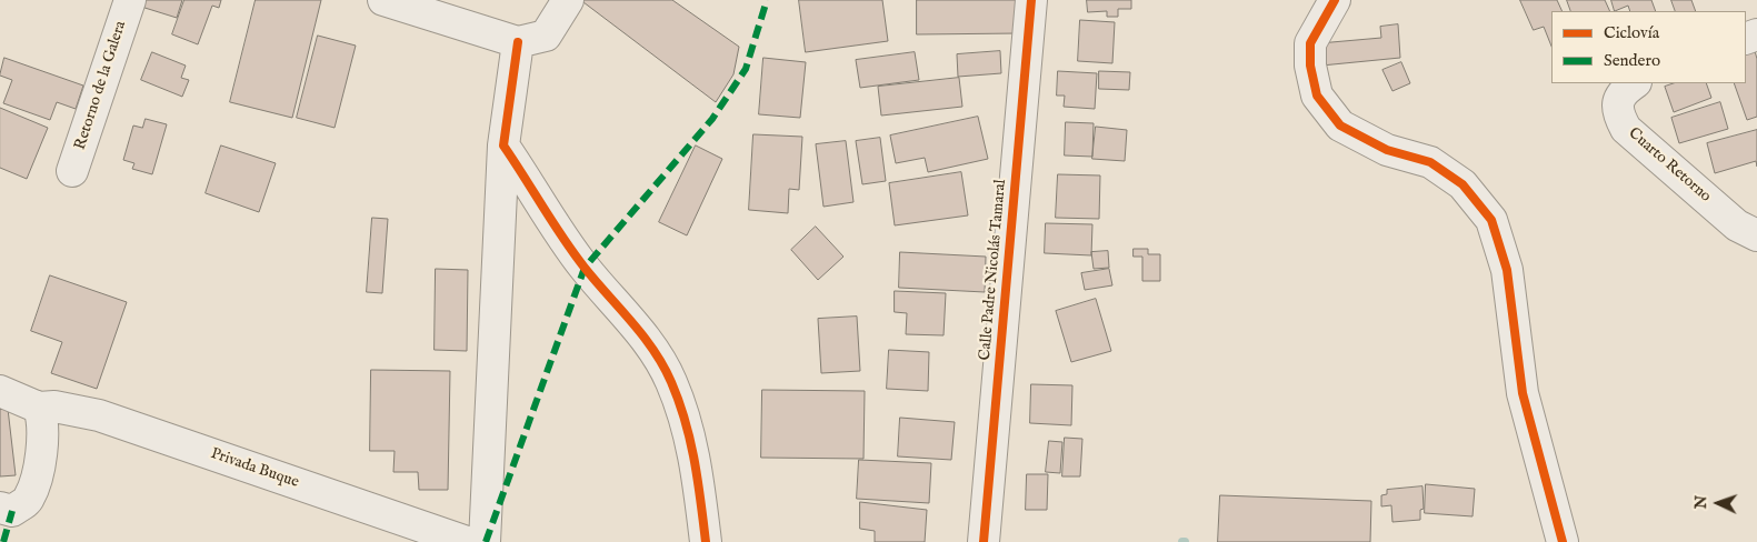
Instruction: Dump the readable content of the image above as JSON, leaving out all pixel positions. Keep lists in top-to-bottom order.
{
  "streets": {
    "street": [
      "Retorno de la Galera",
      "Cuarto Retorno",
      "Calle Padre Nicolás Tamaral",
      "Privada Buque"
    ]
  },
  "legend": ["Ciclovía", "Sendero"],
  "north": "left"
}
